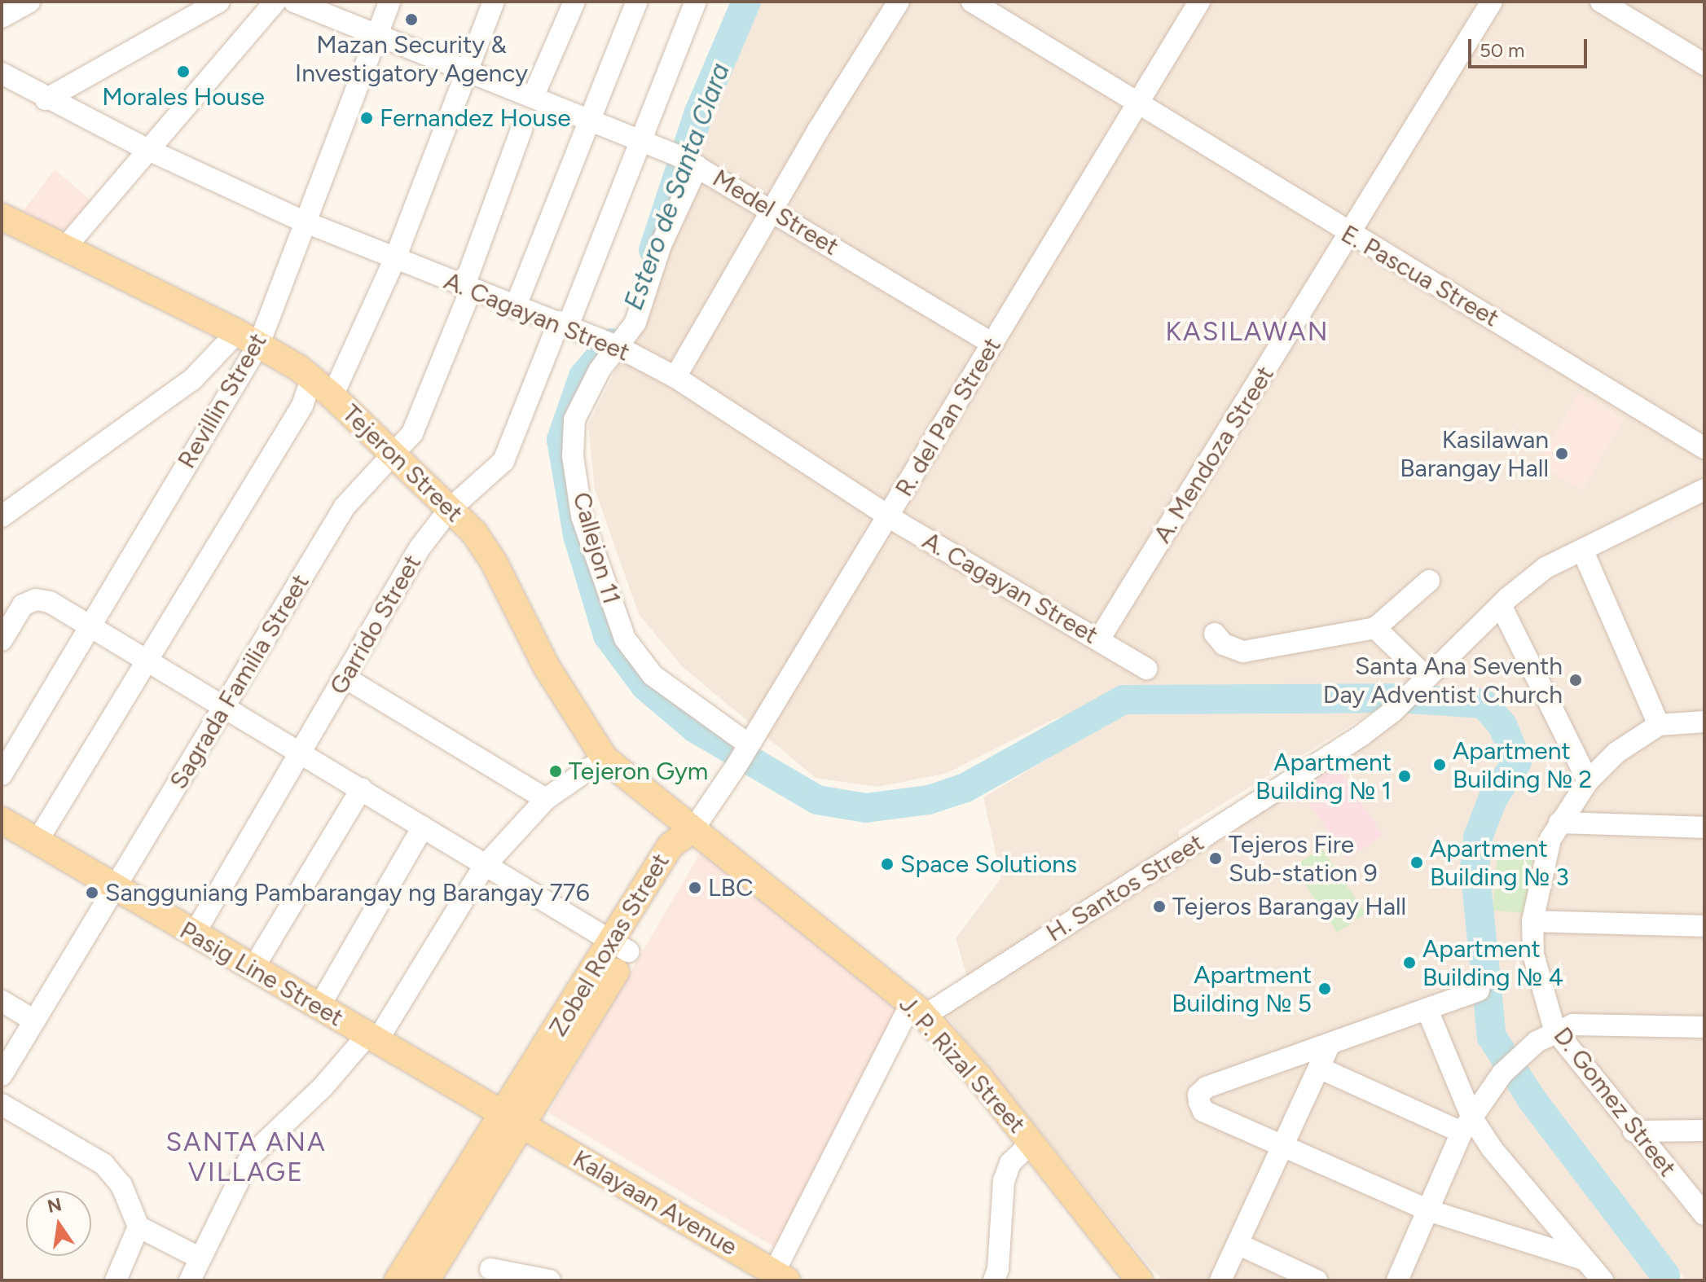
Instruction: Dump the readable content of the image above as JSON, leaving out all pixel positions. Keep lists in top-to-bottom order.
{
  "streets": {
    "main road": [
      "Tejeron Street",
      "Zobel Roxas Street",
      "Pasig Line Street",
      "J. P. Rizal Street",
      "Kalayaan Avenue"
    ],
    "street": [
      "Medel Street",
      "E. Pascua Street",
      "A. Cagayan Street",
      "Revillin Street",
      "R. del Pan Street",
      "A. Mendoza Street",
      "Callejon 11",
      "Garrido Street",
      "Sagrada Familia Street",
      "H. Santos Street",
      "D. Gomez Street"
    ]
  },
  "crossings": [
    ["Medel Street", "Revillin Street"],
    ["Medel Street", "R. del Pan Street"],
    ["Medel Street", "Callejon 11"],
    ["Medel Street", "Garrido Street"],
    ["E. Pascua Street", "R. del Pan Street"],
    ["E. Pascua Street", "A. Mendoza Street"],
    ["A. Cagayan Street", "Revillin Street"],
    ["A. Cagayan Street", "R. del Pan Street"],
    ["A. Cagayan Street", "A. Mendoza Street"],
    ["A. Cagayan Street", "Callejon 11"],
    ["A. Cagayan Street", "Garrido Street"],
    ["A. Cagayan Street", "Sagrada Familia Street"],
    ["Revillin Street", "Tejeron Street"],
    ["R. del Pan Street", "Tejeron Street"],
    ["R. del Pan Street", "Callejon 11"],
    ["R. del Pan Street", "Zobel Roxas Street"],
    ["R. del Pan Street", "J. P. Rizal Street"],
    ["Tejeron Street", "Garrido Street"],
    ["Tejeron Street", "Sagrada Familia Street"],
    ["Tejeron Street", "Zobel Roxas Street"],
    ["Tejeron Street", "J. P. Rizal Street"],
    ["Garrido Street", "Pasig Line Street"],
    ["Sagrada Familia Street", "Pasig Line Street"],
    ["H. Santos Street", "J. P. Rizal Street"],
    ["Zobel Roxas Street", "Pasig Line Street"],
    ["Zobel Roxas Street", "J. P. Rizal Street"],
    ["Zobel Roxas Street", "Kalayaan Avenue"],
    ["Pasig Line Street", "Kalayaan Avenue"]
  ],
  "districts": ["KASILAWAN", "SANTA ANA VILLAGE"],
  "water": ["Estero de Santa Clara"],
  "places": [
    "Mazan Security & Investigatory Agency",
    "Morales House",
    "Fernandez House",
    "Kasilawan Barangay Hall",
    "Santa Ana Seventh Day Adventist Church",
    "Apartment Building № 2",
    "Tejeron Gym",
    "Apartment Building № 1",
    "Tejeros Fire Sub-station 9",
    "Apartment Building № 3",
    "Space Solutions",
    "LBC",
    "Sangguniang Pambarangay ng Barangay 776",
    "Tejeros Barangay Hall",
    "Apartment Building № 4",
    "Apartment Building № 5"
  ],
  "scale_bar": "50 m",
  "north": "top"
}
